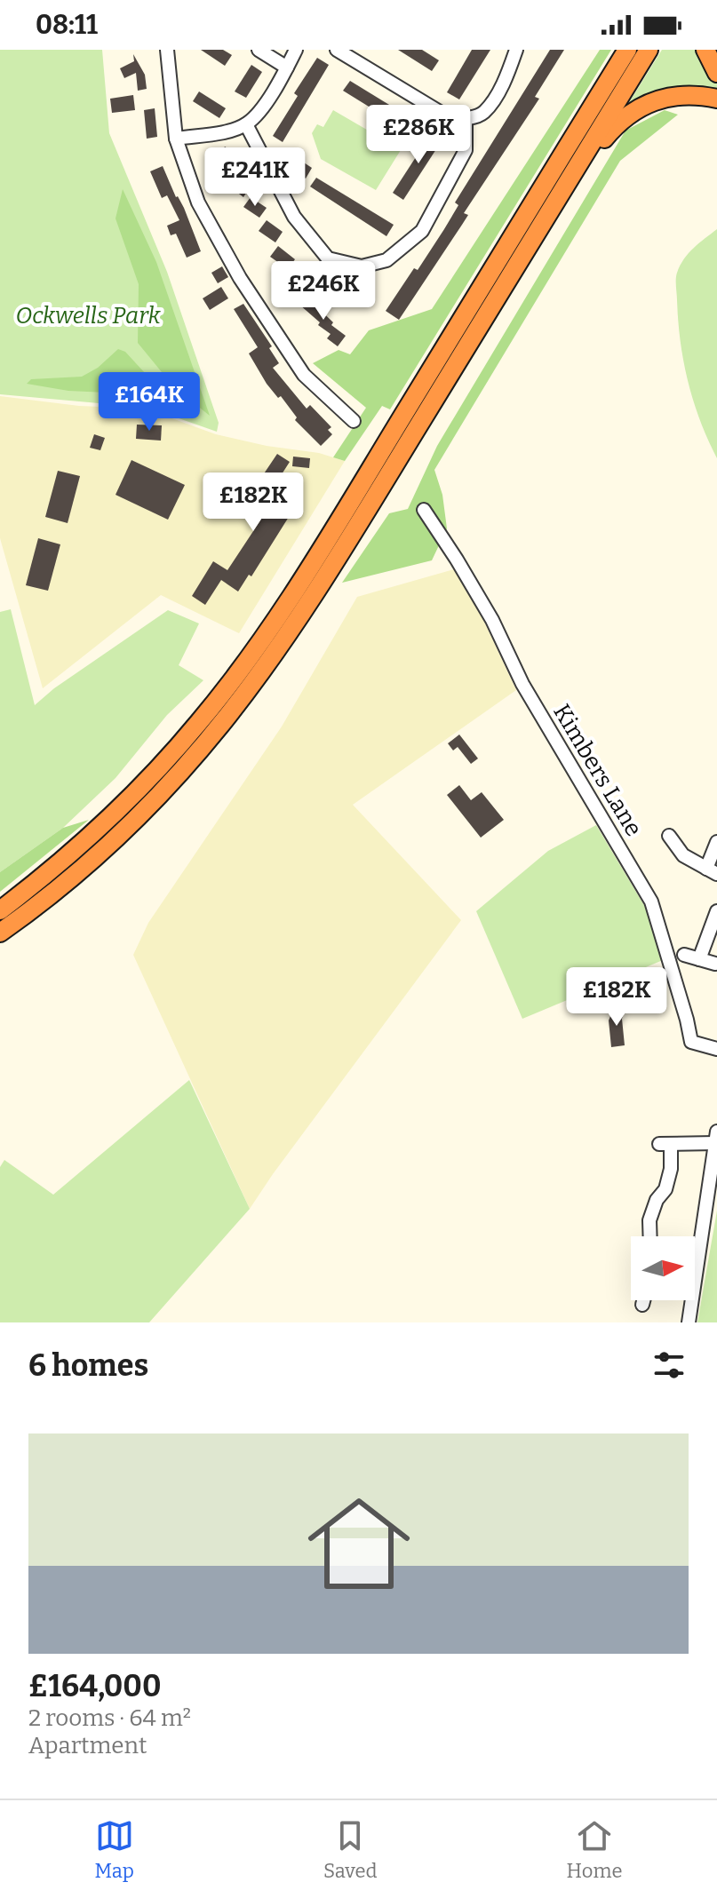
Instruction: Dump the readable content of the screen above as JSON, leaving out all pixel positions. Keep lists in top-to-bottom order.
{
  "streets": {
    "street": ["Kimbers Lane"]
  },
  "parks": ["Ockwells Park"],
  "north": "right",
  "page": {
    "status": "08:11",
    "price": [
      "£286K",
      "£241K",
      "£246K",
      "£164K",
      "£182K",
      "£182K"
    ],
    "heading": "6 homes",
    "list": [
      {
        "name": "£164,000",
        "note": "2 rooms · 64 m² · Apartment"
      }
    ],
    "tabs": ["Map", "Saved", "Home"]
  }
}
